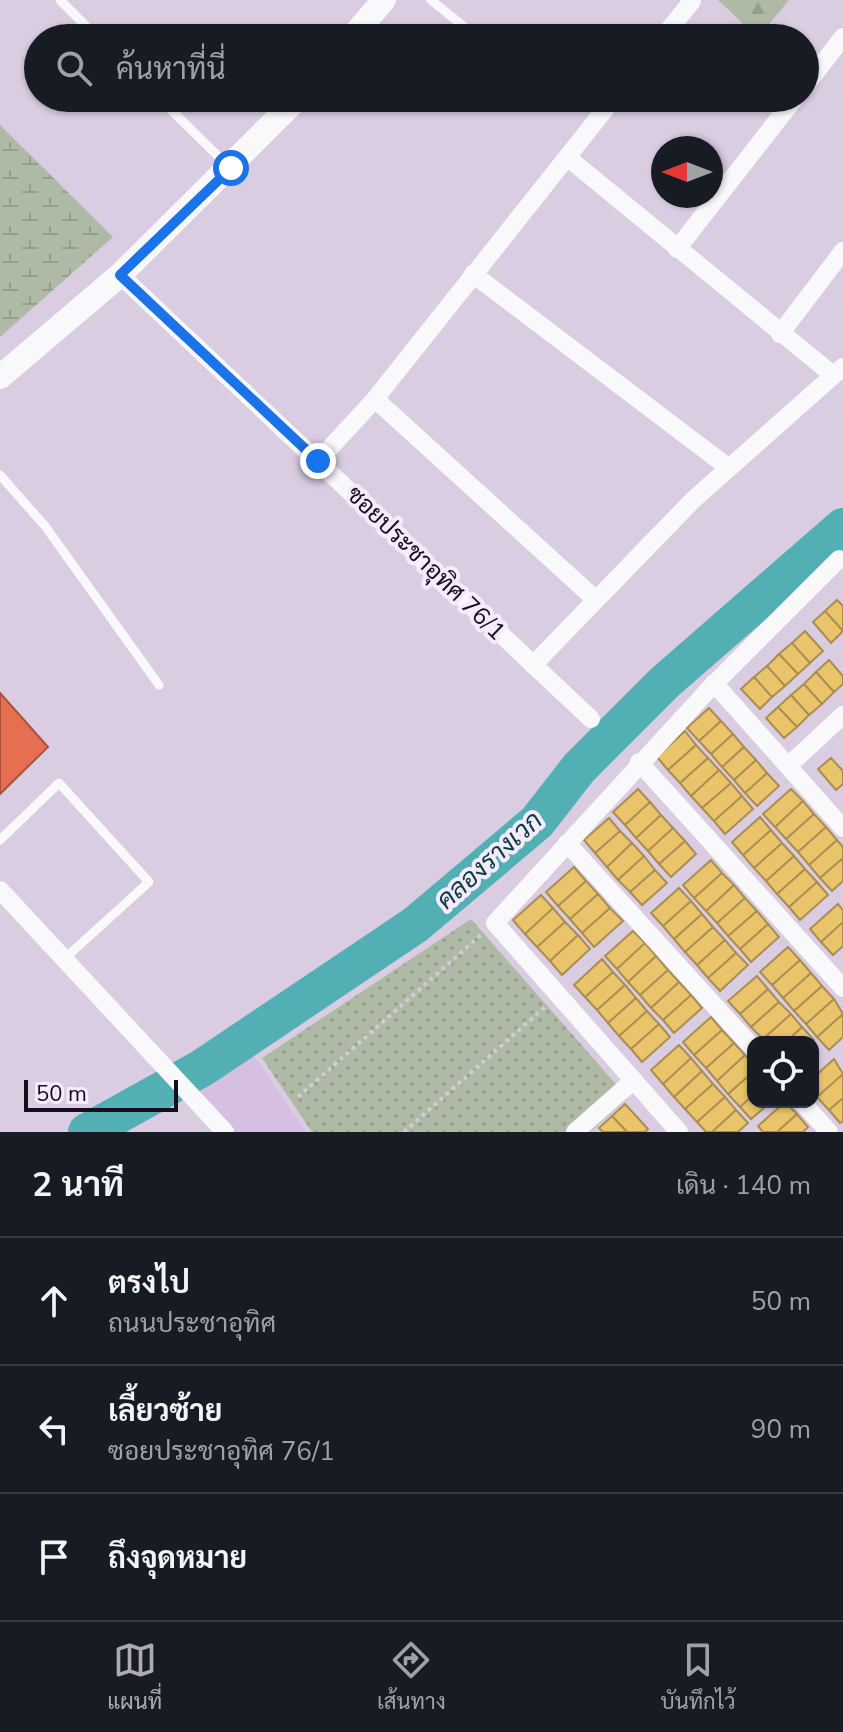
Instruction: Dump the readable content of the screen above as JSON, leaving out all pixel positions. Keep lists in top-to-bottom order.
{
  "streets": {
    "street": ["ซอยประชาอุทิศ 76/1"]
  },
  "water": ["คลองรางเวก"],
  "scale_bar": "50 m",
  "north": "left",
  "page": {
    "search": "ค้นหาที่นี่",
    "scale": "50 m",
    "heading": ["2 นาที", "เดิน · 140 m"],
    "list": [
      ["ตรงไป", "ถนนประชาอุทิศ", "50 m"],
      ["เลี้ยวซ้าย", "ซอยประชาอุทิศ 76/1", "90 m"],
      "ถึงจุดหมาย"
    ],
    "nav": ["แผนที่", "เส้นทาง", "บันทึกไว้"]
  }
}
